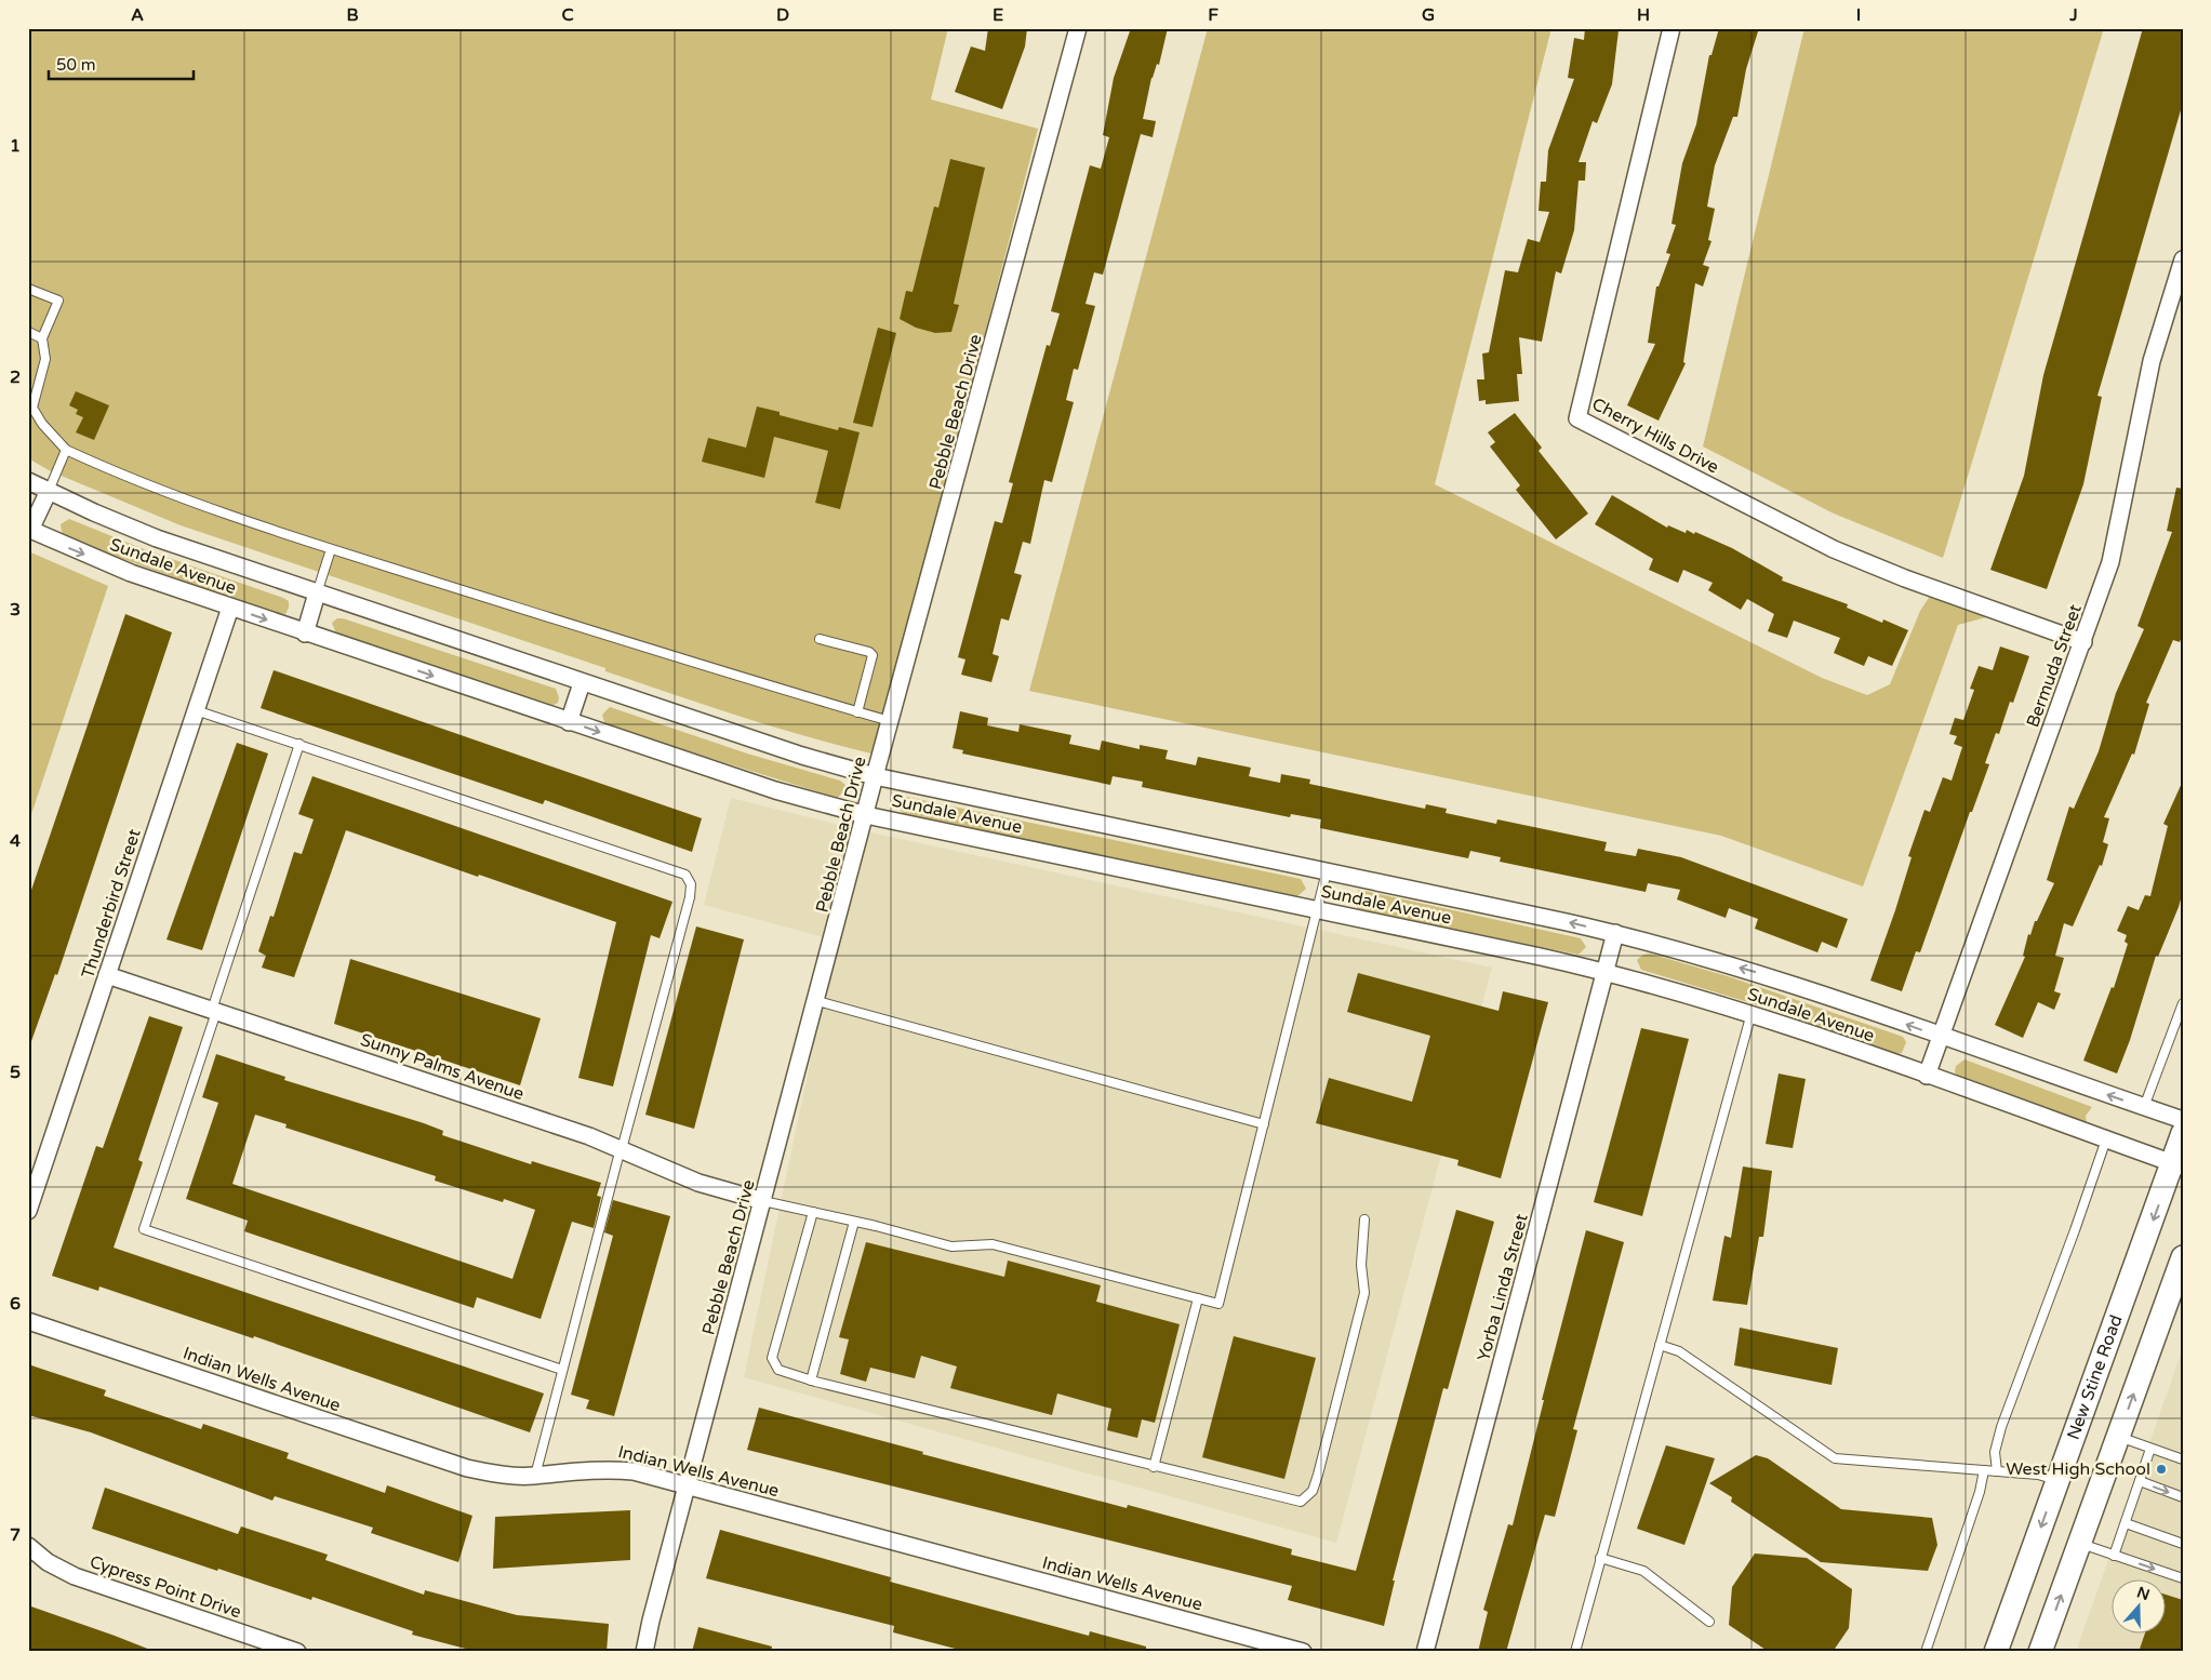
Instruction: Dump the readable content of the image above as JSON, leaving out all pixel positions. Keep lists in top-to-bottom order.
{
  "streets": {
    "main road": ["New Stine Road"],
    "street": [
      "Pebble Beach Drive",
      "Cherry Hills Drive",
      "Sundale Avenue",
      "Bermuda Street",
      "Thunderbird Street",
      "Sunny Palms Avenue",
      "Yorba Linda Street",
      "Indian Wells Avenue",
      "Cypress Point Drive"
    ]
  },
  "crossings": [
    ["Pebble Beach Drive", "Sundale Avenue"],
    ["Pebble Beach Drive", "Sunny Palms Avenue"],
    ["Pebble Beach Drive", "Indian Wells Avenue"],
    ["Cherry Hills Drive", "Bermuda Street"],
    ["Sundale Avenue", "Bermuda Street"],
    ["Sundale Avenue", "Thunderbird Street"],
    ["Sundale Avenue", "Yorba Linda Street"],
    ["Sundale Avenue", "New Stine Road"],
    ["Thunderbird Street", "Sunny Palms Avenue"]
  ],
  "places": ["West High School"],
  "scale_bar": "50 m",
  "north": "top",
  "grid": {
    "columns": [
      "A",
      "B",
      "C",
      "D",
      "E",
      "F",
      "G",
      "H",
      "I",
      "J"
    ],
    "rows": [
      "1",
      "2",
      "3",
      "4",
      "5",
      "6",
      "7"
    ]
  }
}
